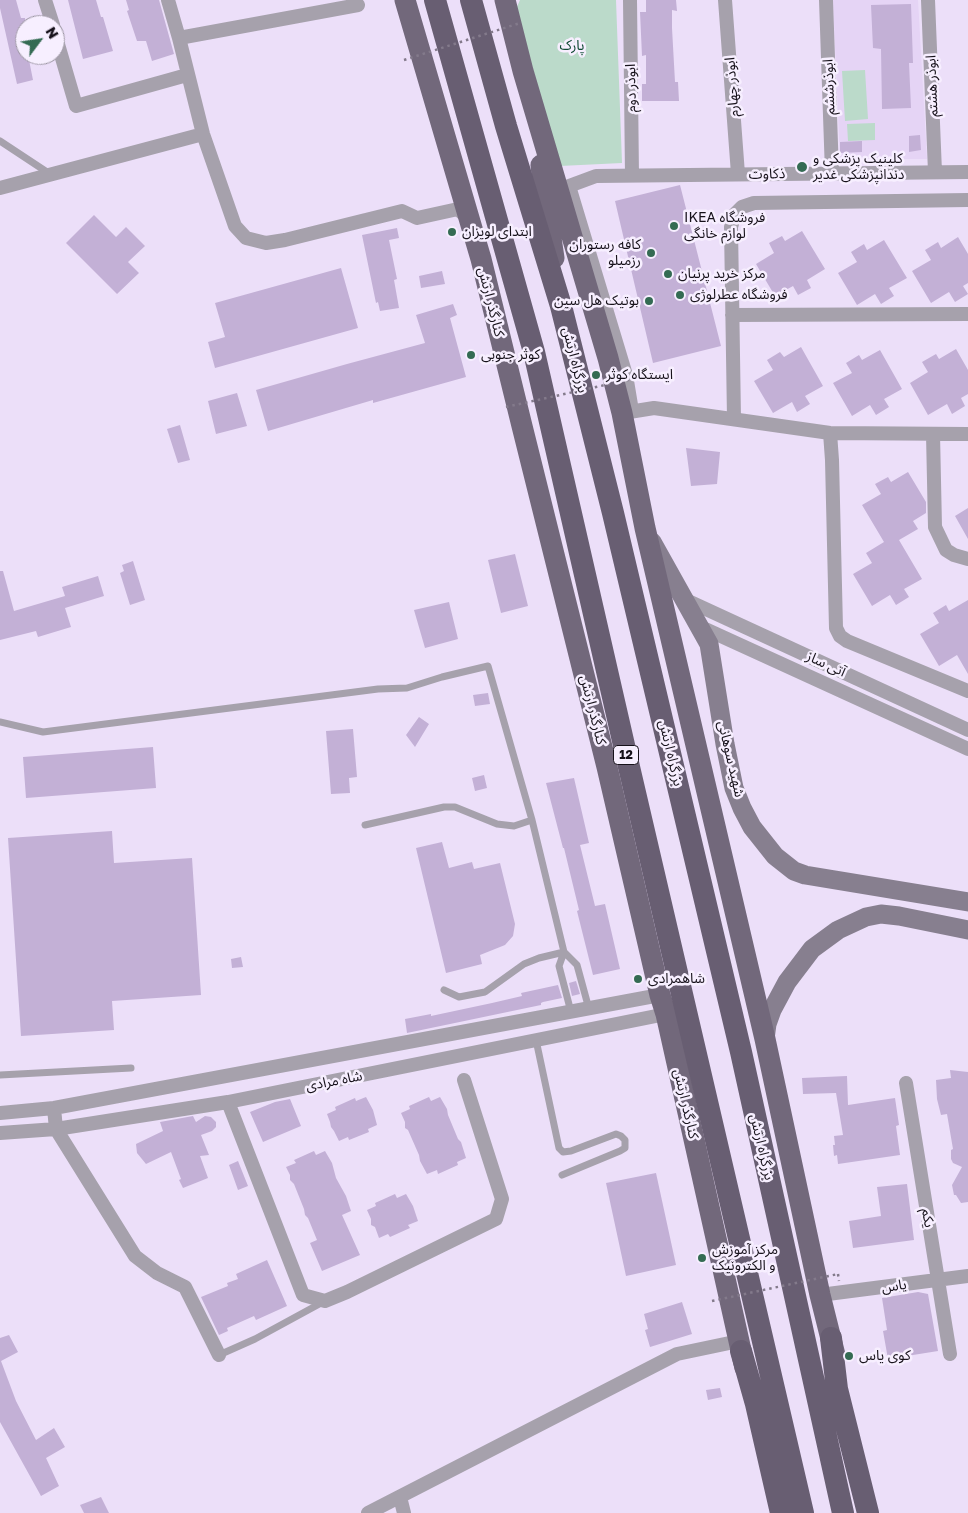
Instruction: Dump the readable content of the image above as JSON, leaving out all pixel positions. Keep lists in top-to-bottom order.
{
  "streets": {
    "highway": ["بزرگراه ارتش", "12"],
    "main road": ["کنارگذر ارتش", "شهید سوهانی"],
    "street": [
      "ابوذر هشتم",
      "ابوذر چهارم",
      "ابوذرششم",
      "ابوذر دوم",
      "ذکاوت",
      "آتی ساز",
      "شاه مرادی",
      "یکم",
      "یاس"
    ]
  },
  "crossings": [
    ["ابوذر هشتم", "ذکاوت"],
    ["ابوذر چهارم", "ذکاوت"],
    ["ابوذرششم", "ذکاوت"],
    ["ابوذر دوم", "ذکاوت"],
    ["کنارگذر ارتش", "شاه مرادی"],
    ["آتی ساز", "شهید سوهانی"],
    ["یکم", "یاس"]
  ],
  "parks": ["پارک"],
  "places": [
    "کلینیک پزشکی و دندانپزشکی غدیر",
    "IKEA فروشگاه لوازم خانگی",
    "ابتدای لویزان",
    "کافه رستوران رزمیلو",
    "مرکز خرید پرنیان",
    "فروشگاه عطرلوژی",
    "بوتیک هل سین",
    "کوثر جنوبی",
    "ایستگاه کوثر",
    "شاهمرادی",
    "مرکز آموزش و الکترونیک",
    "کوی یاس"
  ],
  "north": "top right"
}
